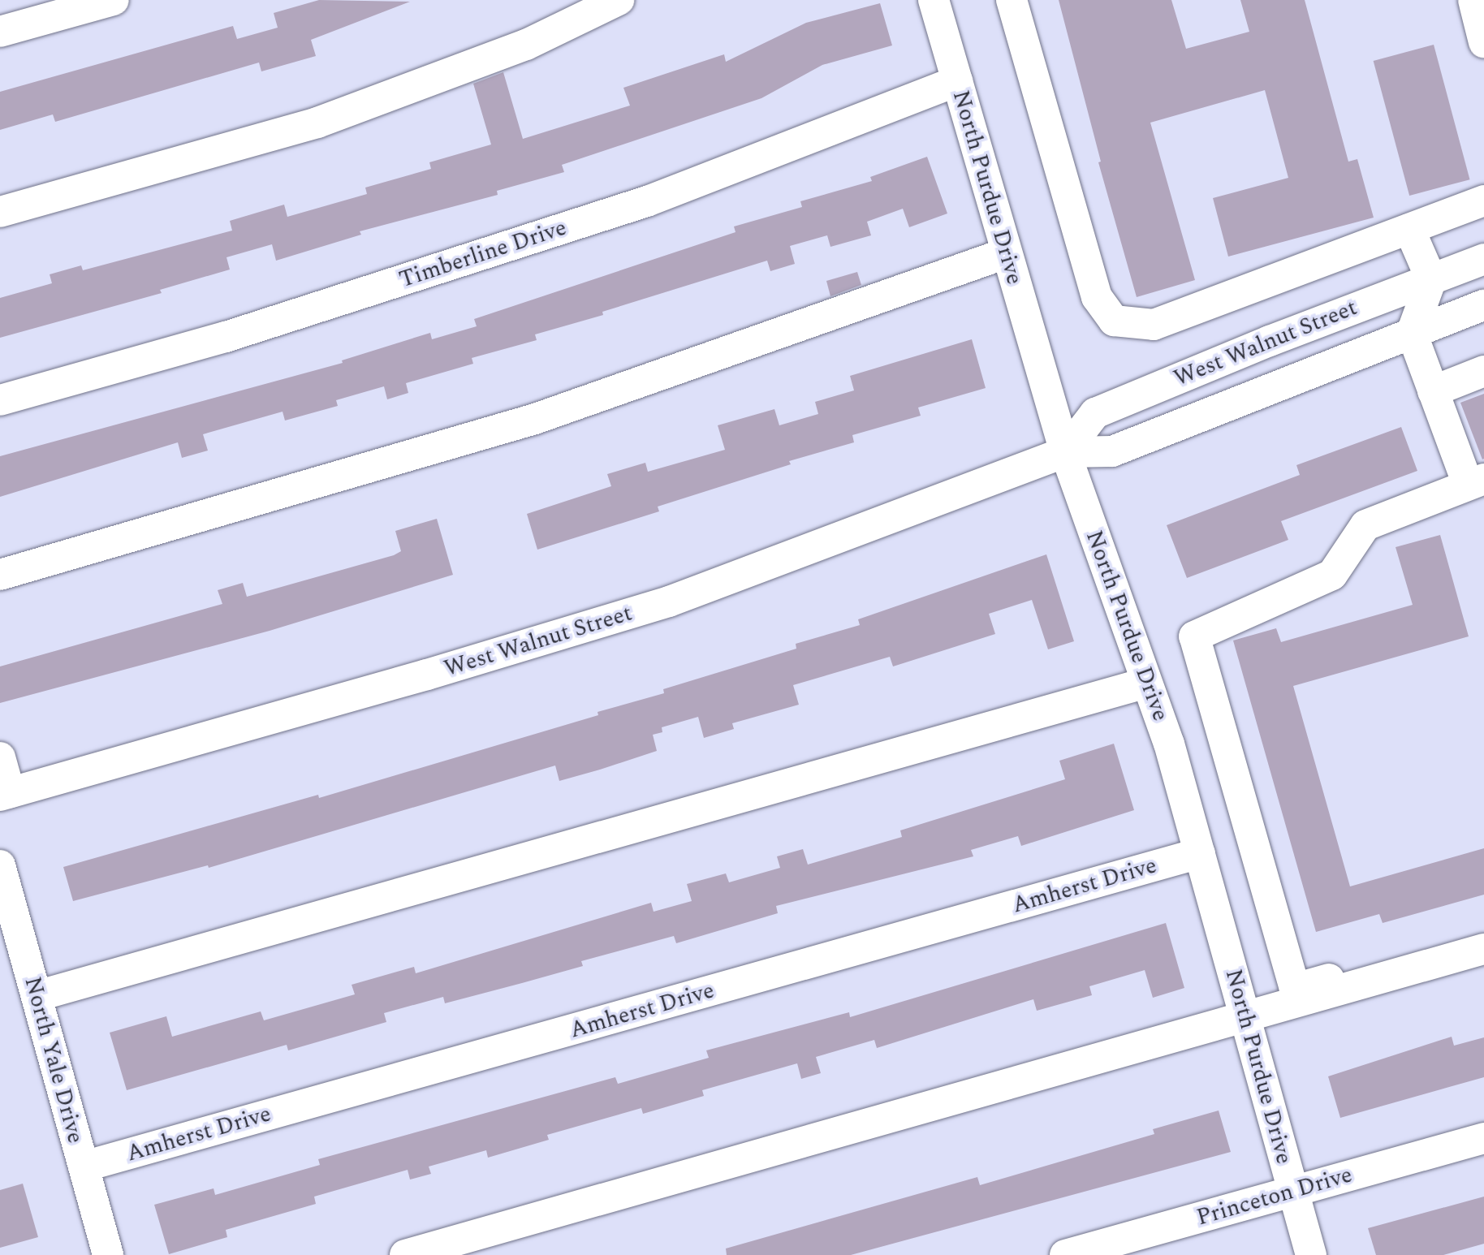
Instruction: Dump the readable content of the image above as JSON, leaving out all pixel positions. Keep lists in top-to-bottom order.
{
  "streets": {
    "street": [
      "North Purdue Drive",
      "Timberline Drive",
      "West Walnut Street",
      "Amherst Drive",
      "North Yale Drive",
      "Princeton Drive"
    ]
  },
  "crossings": [
    ["North Purdue Drive", "Timberline Drive"],
    ["North Purdue Drive", "West Walnut Street"],
    ["North Purdue Drive", "Amherst Drive"],
    ["North Purdue Drive", "Princeton Drive"],
    ["Amherst Drive", "North Yale Drive"]
  ]
}
